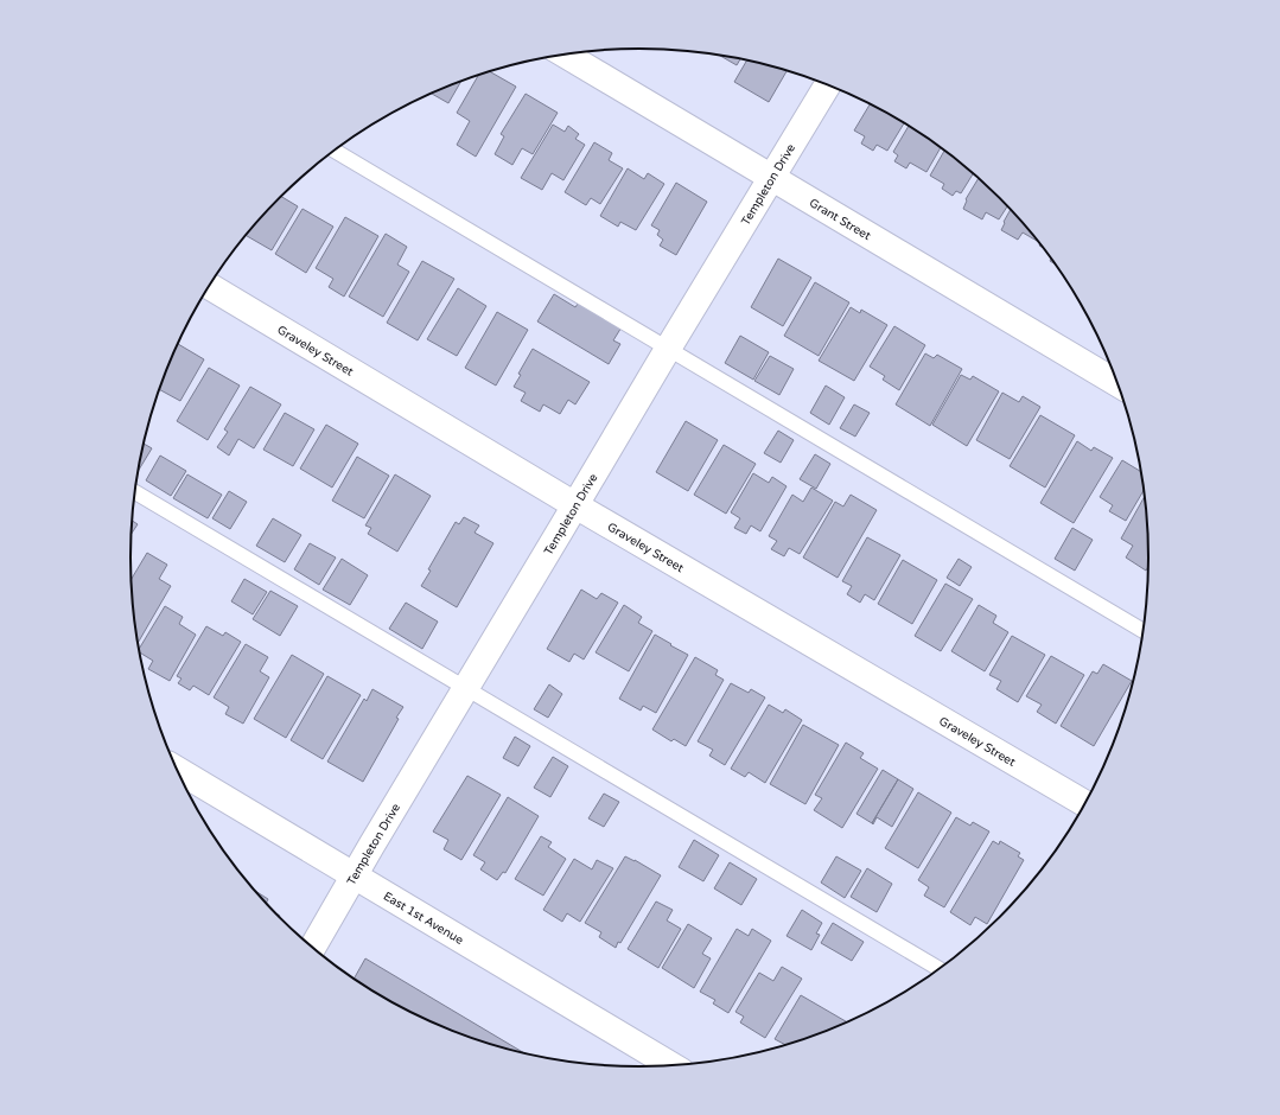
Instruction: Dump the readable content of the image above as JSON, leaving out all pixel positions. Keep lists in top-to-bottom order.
{
  "streets": {
    "street": [
      "Templeton Drive",
      "Grant Street",
      "Graveley Street",
      "East 1st Avenue"
    ]
  },
  "crossings": [
    ["Templeton Drive", "Grant Street"],
    ["Templeton Drive", "Graveley Street"],
    ["Templeton Drive", "East 1st Avenue"]
  ]
}
